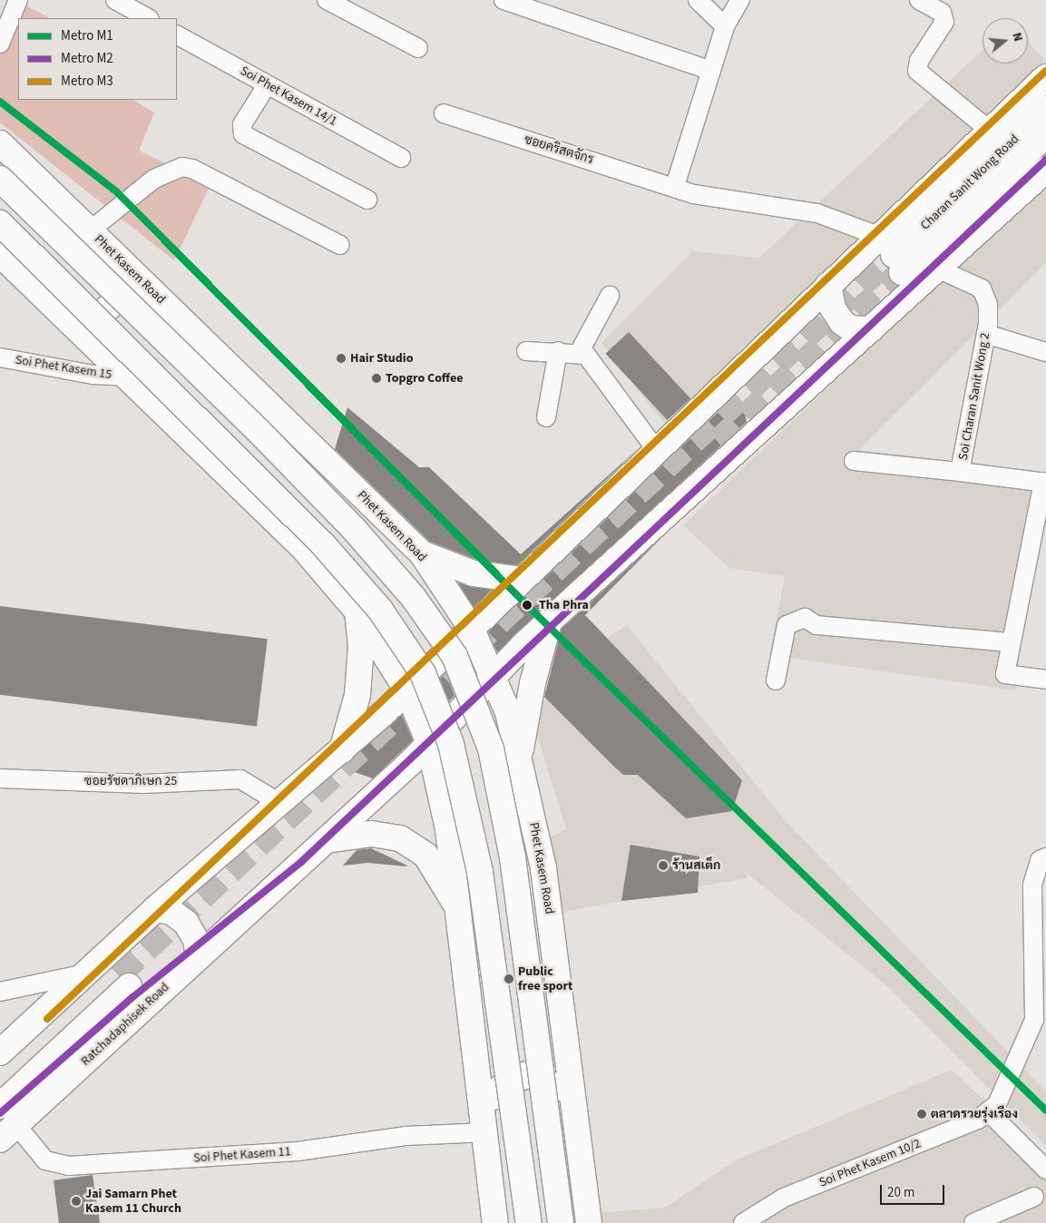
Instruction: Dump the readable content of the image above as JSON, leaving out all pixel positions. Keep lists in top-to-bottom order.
{
  "streets": {
    "main road": ["Charan Sanit Wong Road", "Phet Kasem Road", "Ratchadaphisek Road"],
    "street": [
      "Soi Phet Kasem 14/1",
      "ซอยคริสตจักร",
      "Soi Phet Kasem 15",
      "Soi Charan Sanit Wong 2",
      "ซอยรัชดาภิเษก 25",
      "Soi Phet Kasem 11",
      "Soi Phet Kasem 10/2"
    ]
  },
  "crossings": [
    ["ซอยคริสตจักร", "Charan Sanit Wong Road"],
    ["Charan Sanit Wong Road", "Phet Kasem Road"],
    ["Ratchadaphisek Road", "Soi Phet Kasem 11"]
  ],
  "places": [
    "Hair Studio",
    "Topgro Coffee",
    "Tha Phra",
    "ร้านสเต็ก",
    "Public free sport",
    "ตลาดรวยรุ่งเรือง",
    "Jai Samarn Phet Kasem 11 Church"
  ],
  "lines": ["metro line M3", "metro line M1", "metro line M2"],
  "legend": ["Metro M1", "Metro M2", "Metro M3"],
  "scale_bar": "20 m",
  "north": "right"
}
